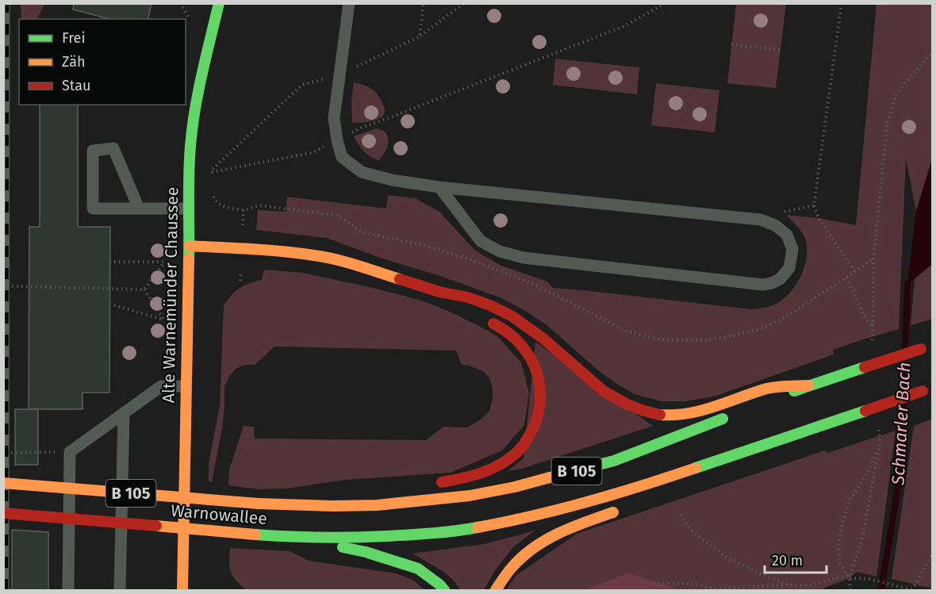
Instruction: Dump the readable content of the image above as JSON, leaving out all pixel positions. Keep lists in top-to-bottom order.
{
  "streets": {
    "main road": ["Alte Warnemünder Chaussee", "B 105", "Warnowallee"]
  },
  "crossings": [
    ["B 105", "Warnowallee"]
  ],
  "water": ["Schmarler Bach"],
  "legend": ["Frei", "Zäh", "Stau"],
  "scale_bar": "20 m"
}
